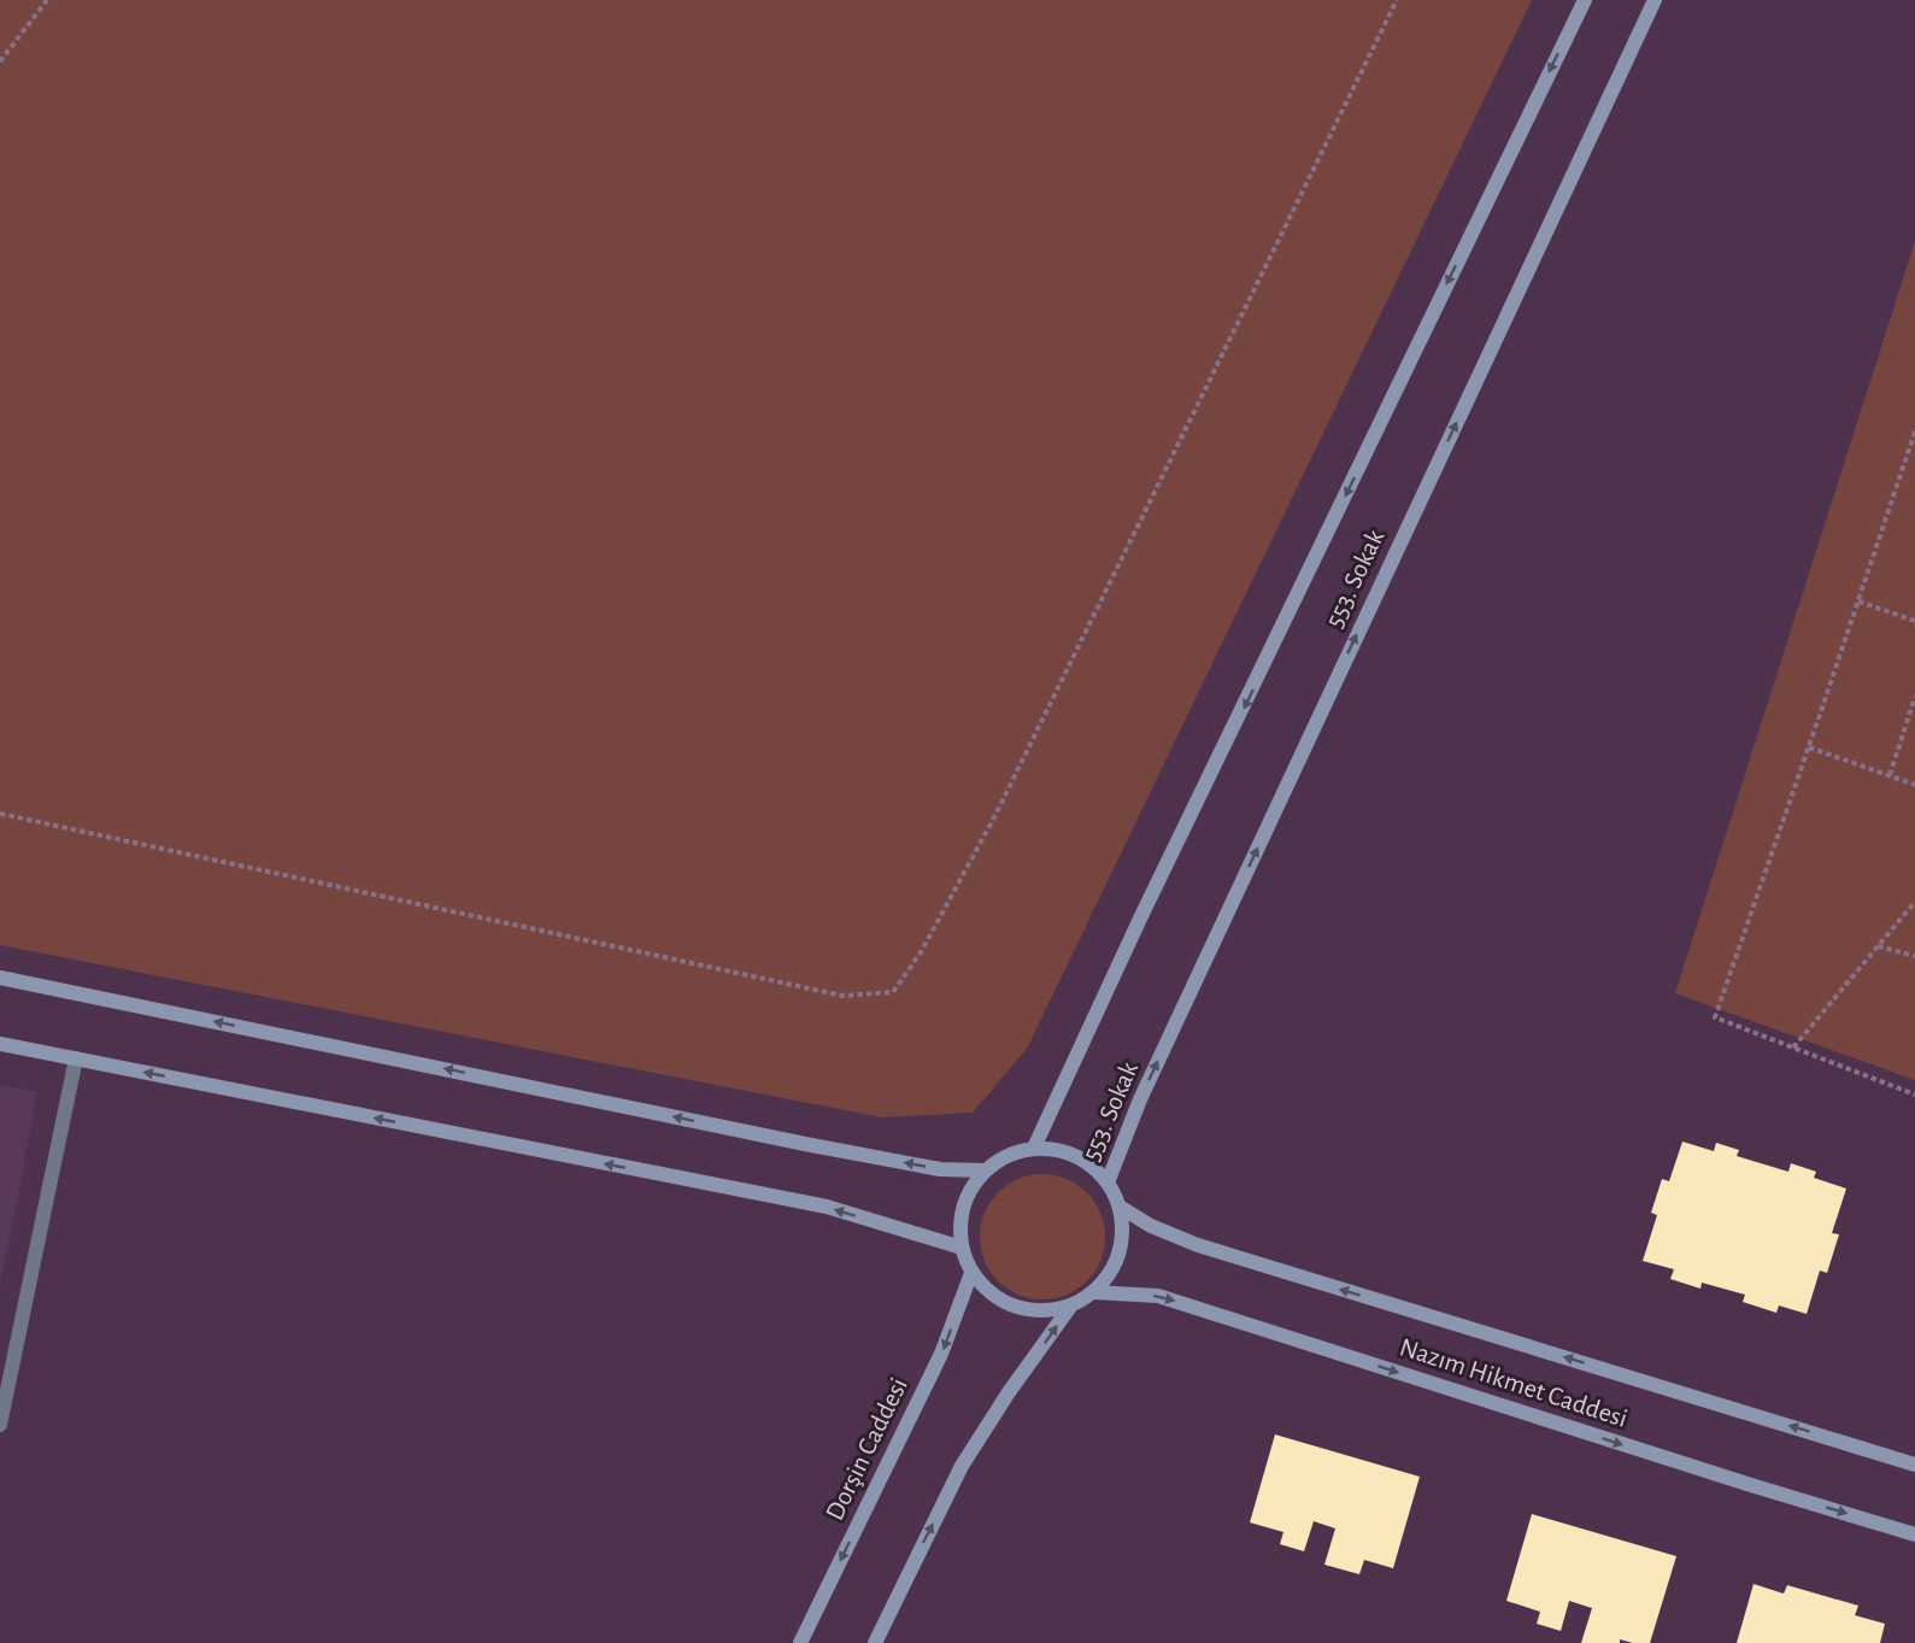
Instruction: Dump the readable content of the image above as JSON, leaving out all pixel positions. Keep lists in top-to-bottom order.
{
  "streets": {
    "main road": ["553. Sokak", "Nazım Hikmet Caddesi", "Dorşin Caddesi"]
  },
  "crossings": [
    ["553. Sokak", "Nazım Hikmet Caddesi"],
    ["553. Sokak", "Dorşin Caddesi"],
    ["Nazım Hikmet Caddesi", "Dorşin Caddesi"]
  ]
}
